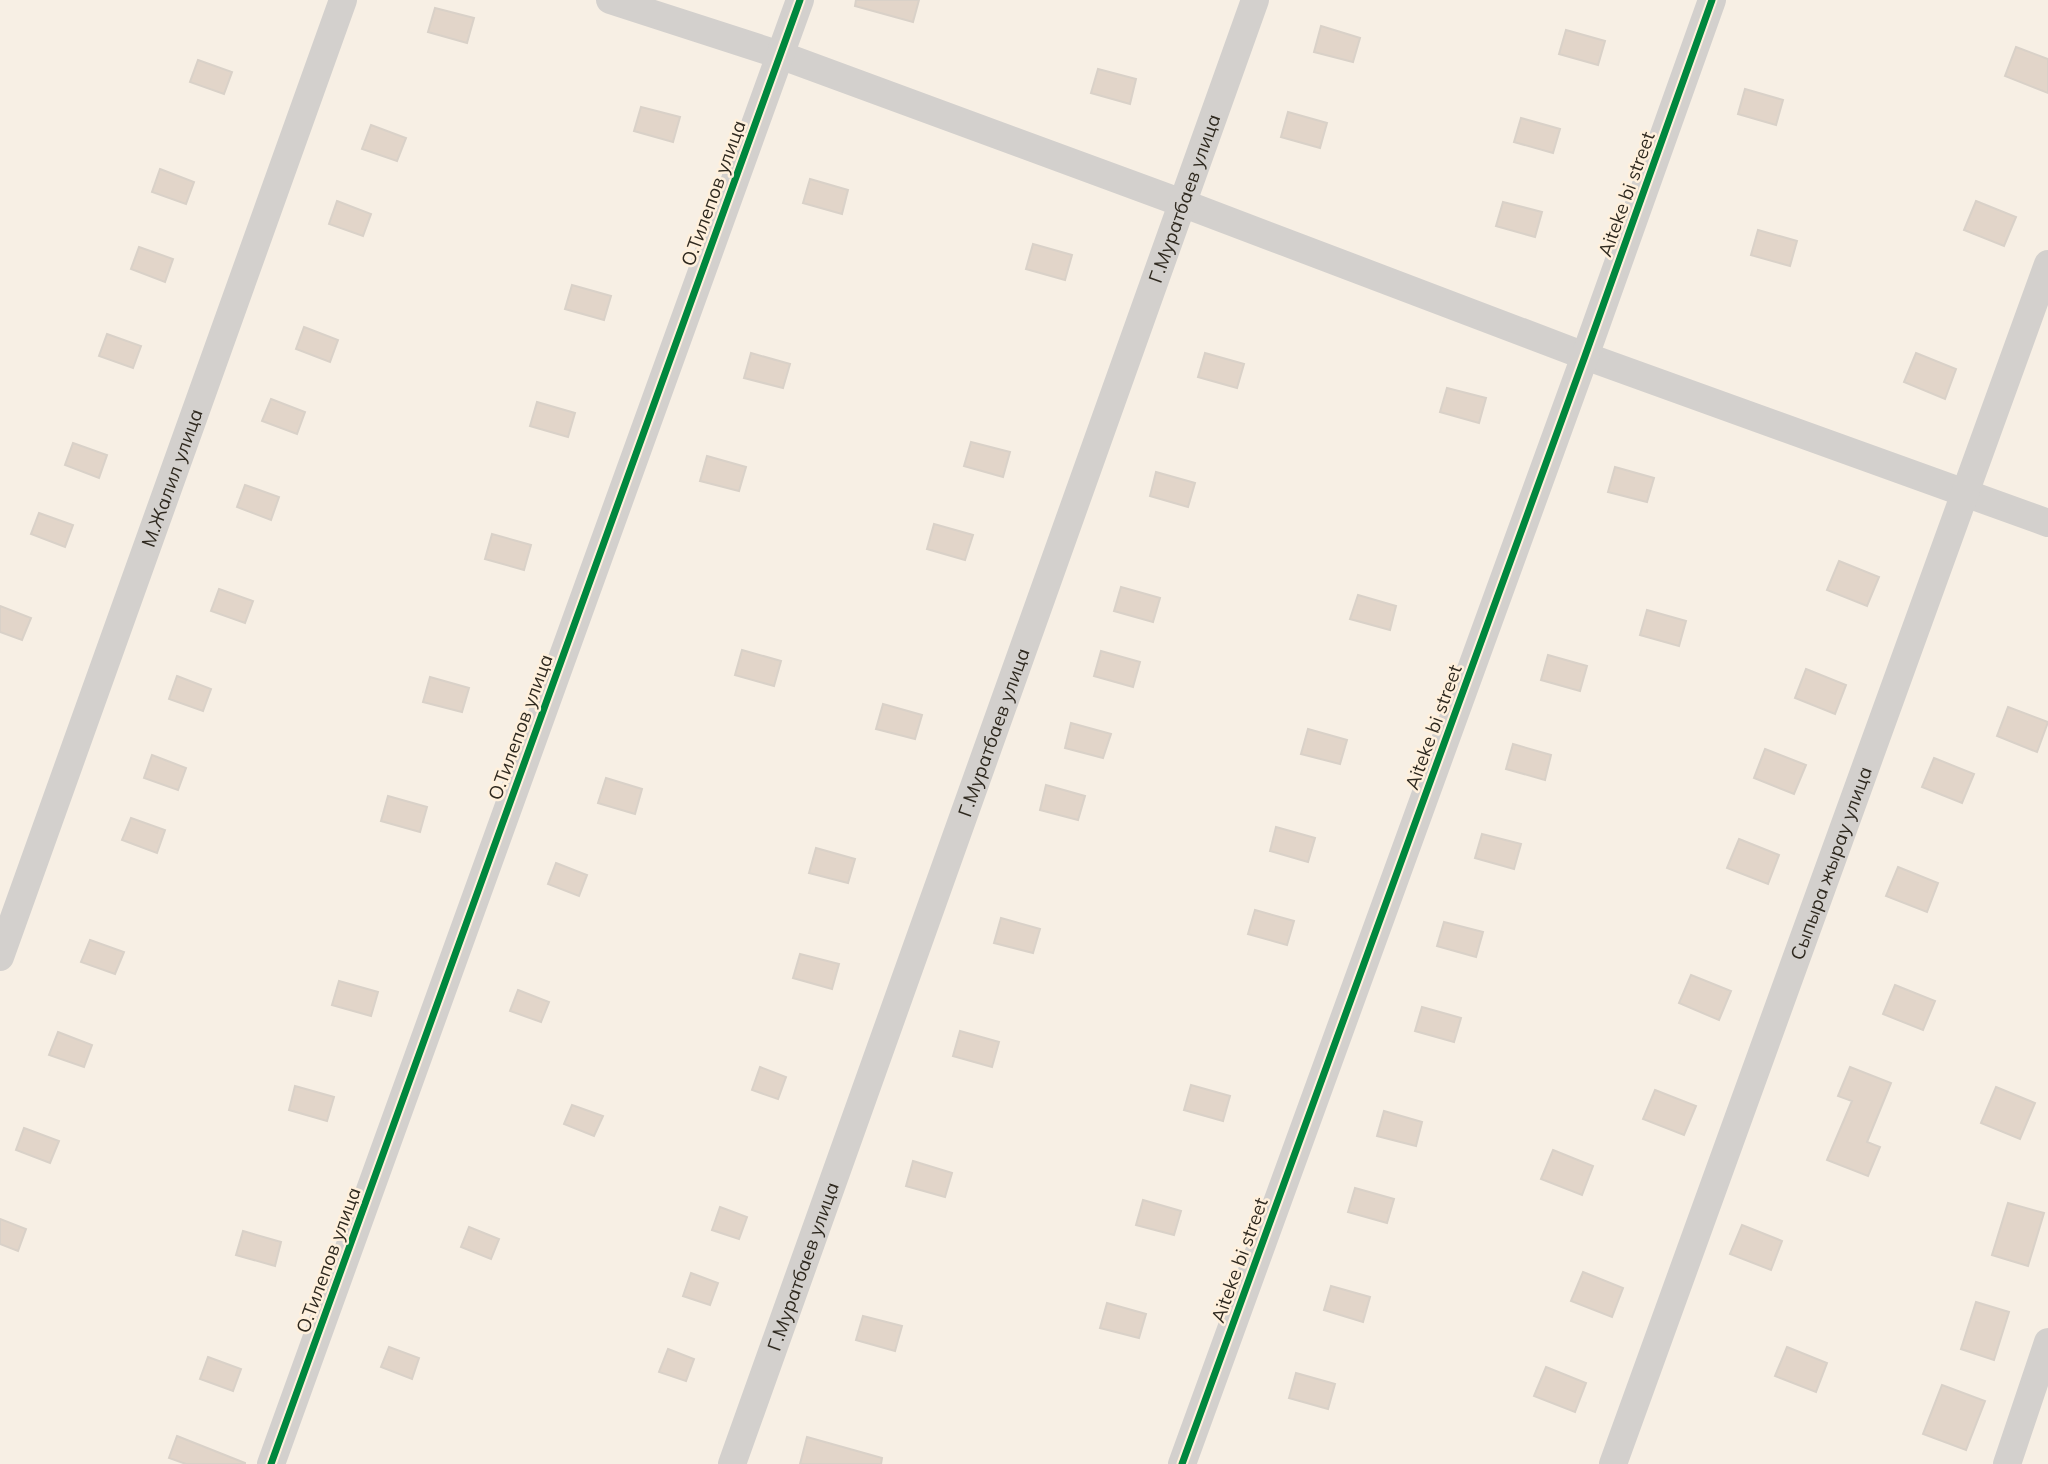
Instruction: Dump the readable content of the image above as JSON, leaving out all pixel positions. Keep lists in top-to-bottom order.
{
  "streets": {
    "street": [
      "О.Тилепов улица",
      "Aiteke bi street",
      "Г.Муратбаев улица",
      "М.Жалил улица",
      "Сыпыра жырау улица"
    ]
  }
}
